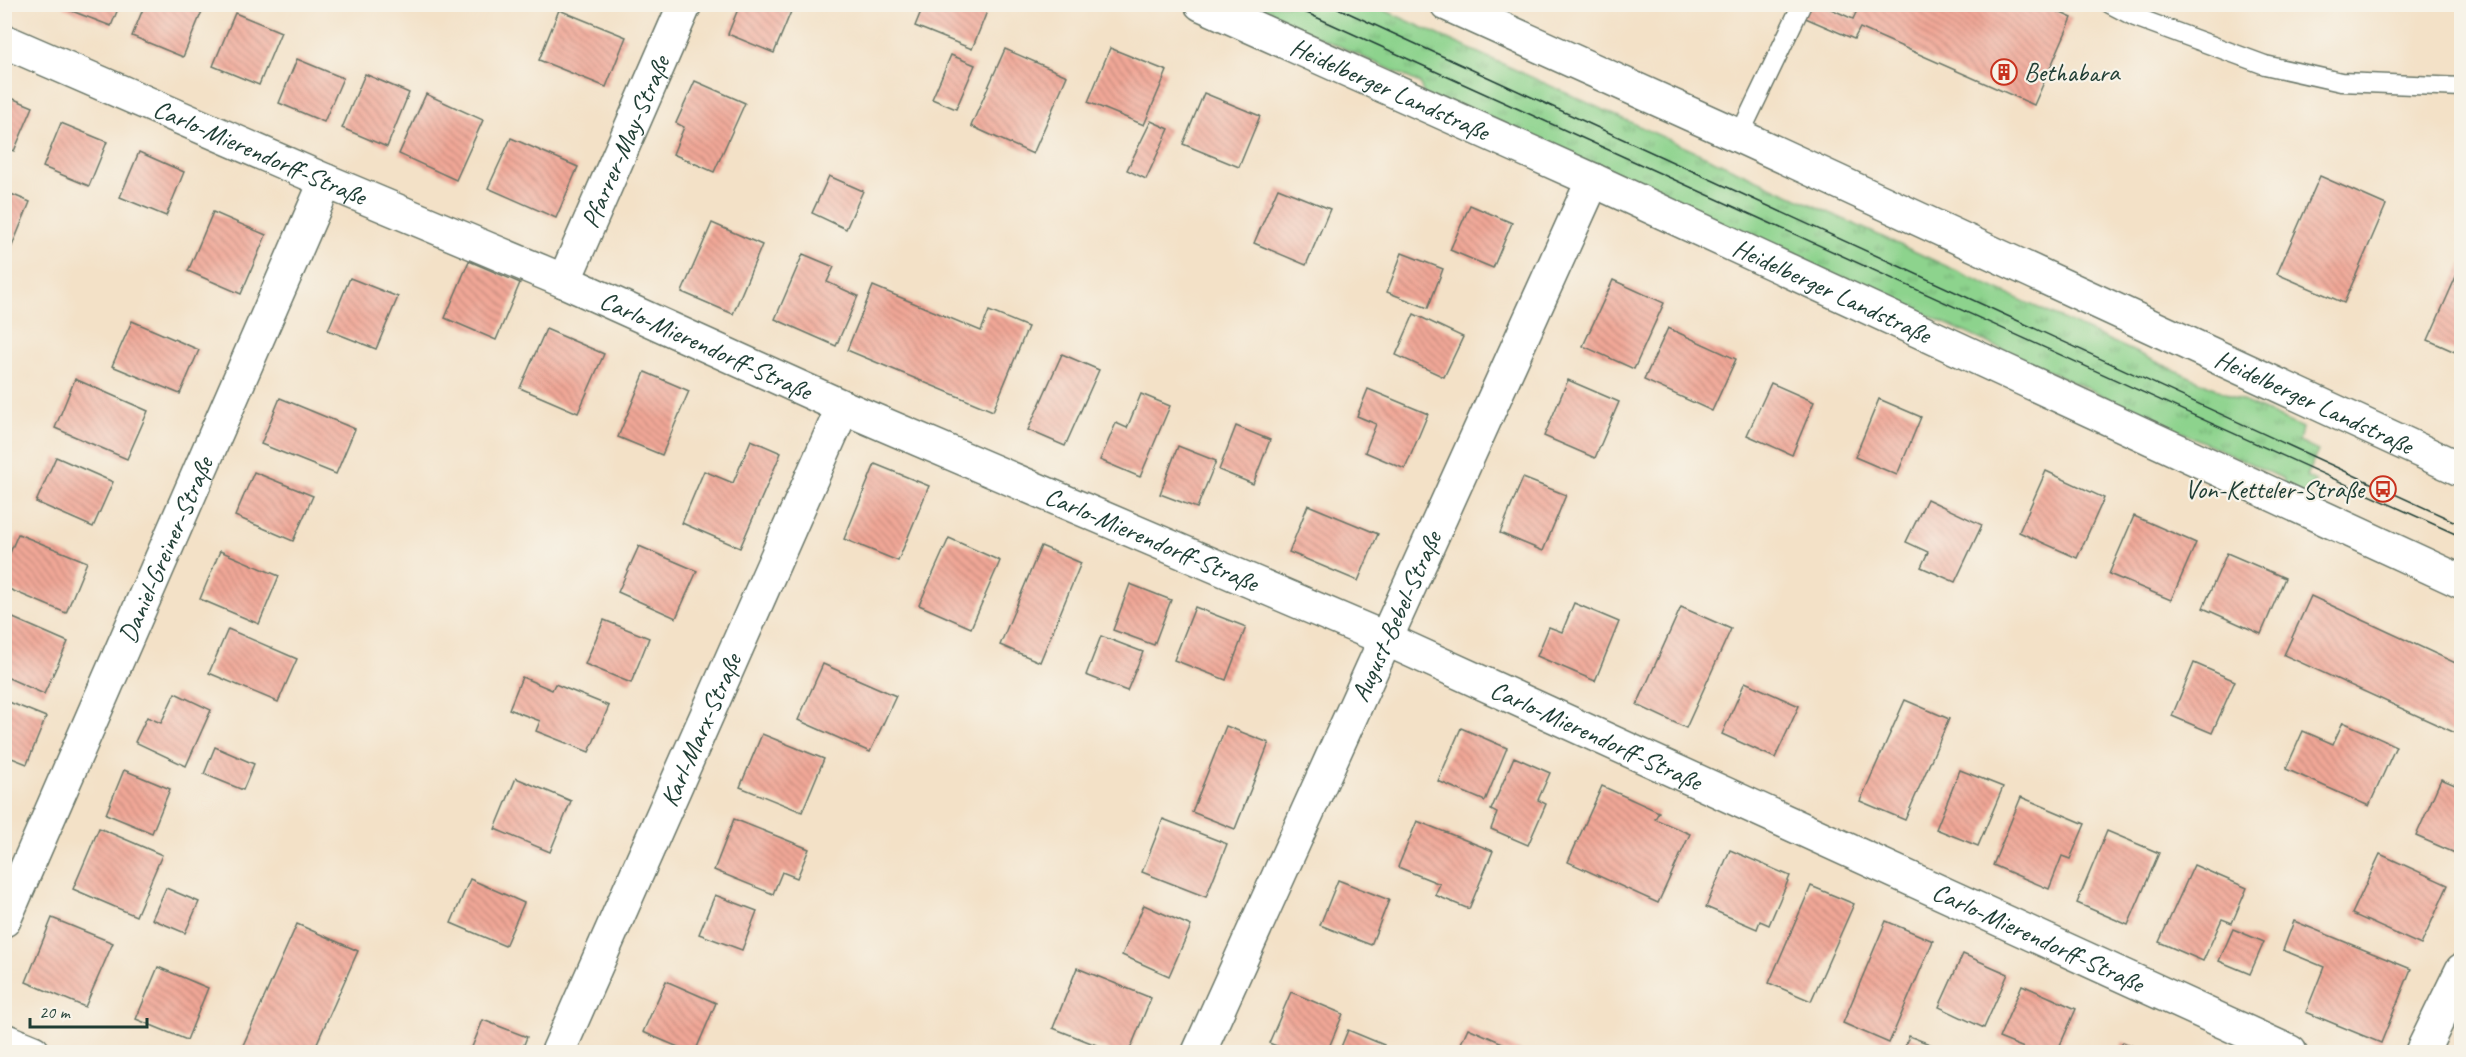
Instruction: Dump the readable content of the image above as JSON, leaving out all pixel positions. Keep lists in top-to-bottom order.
{
  "streets": {
    "street": [
      "Heidelberger Landstraße",
      "Pfarrer-May-Straße",
      "Carlo-Mierendorff-Straße",
      "Daniel-Greiner-Straße",
      "August-Bebel-Straße",
      "Karl-Marx-Straße"
    ]
  },
  "crossings": [
    ["Heidelberger Landstraße", "August-Bebel-Straße"],
    ["Pfarrer-May-Straße", "Carlo-Mierendorff-Straße"],
    ["Carlo-Mierendorff-Straße", "Daniel-Greiner-Straße"],
    ["Carlo-Mierendorff-Straße", "August-Bebel-Straße"],
    ["Carlo-Mierendorff-Straße", "Karl-Marx-Straße"]
  ],
  "places": {
    "building": ["Bethabara"],
    "bus stop": ["Von-Ketteler-Straße"]
  },
  "scale_bar": "20 m"
}
